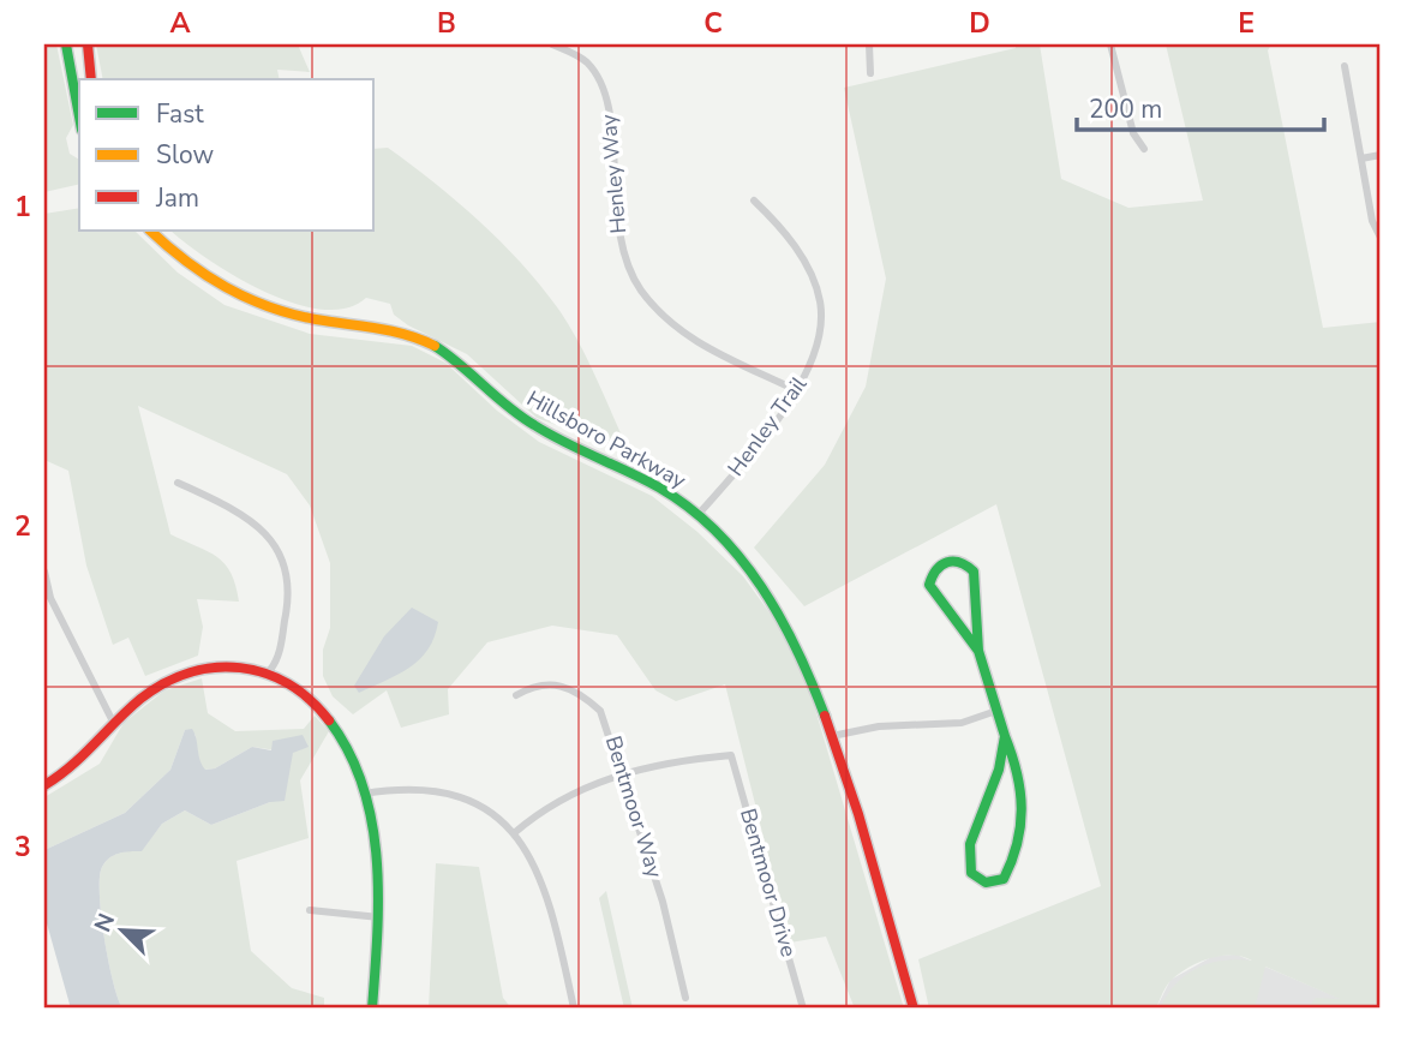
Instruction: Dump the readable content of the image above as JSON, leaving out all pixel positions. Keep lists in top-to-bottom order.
{
  "streets": {
    "street": [
      "Henley Way",
      "Henley Trail",
      "Hillsboro Parkway",
      "Bentmoor Way",
      "Bentmoor Drive"
    ]
  },
  "crossings": [
    ["Henley Way", "Henley Trail"],
    ["Henley Trail", "Hillsboro Parkway"],
    ["Bentmoor Way", "Bentmoor Drive"]
  ],
  "legend": ["Fast", "Slow", "Jam"],
  "scale_bar": "200 m",
  "north": "top left",
  "grid": {
    "columns": [
      "A",
      "B",
      "C",
      "D",
      "E"
    ],
    "rows": ["1", "2", "3"]
  }
}
